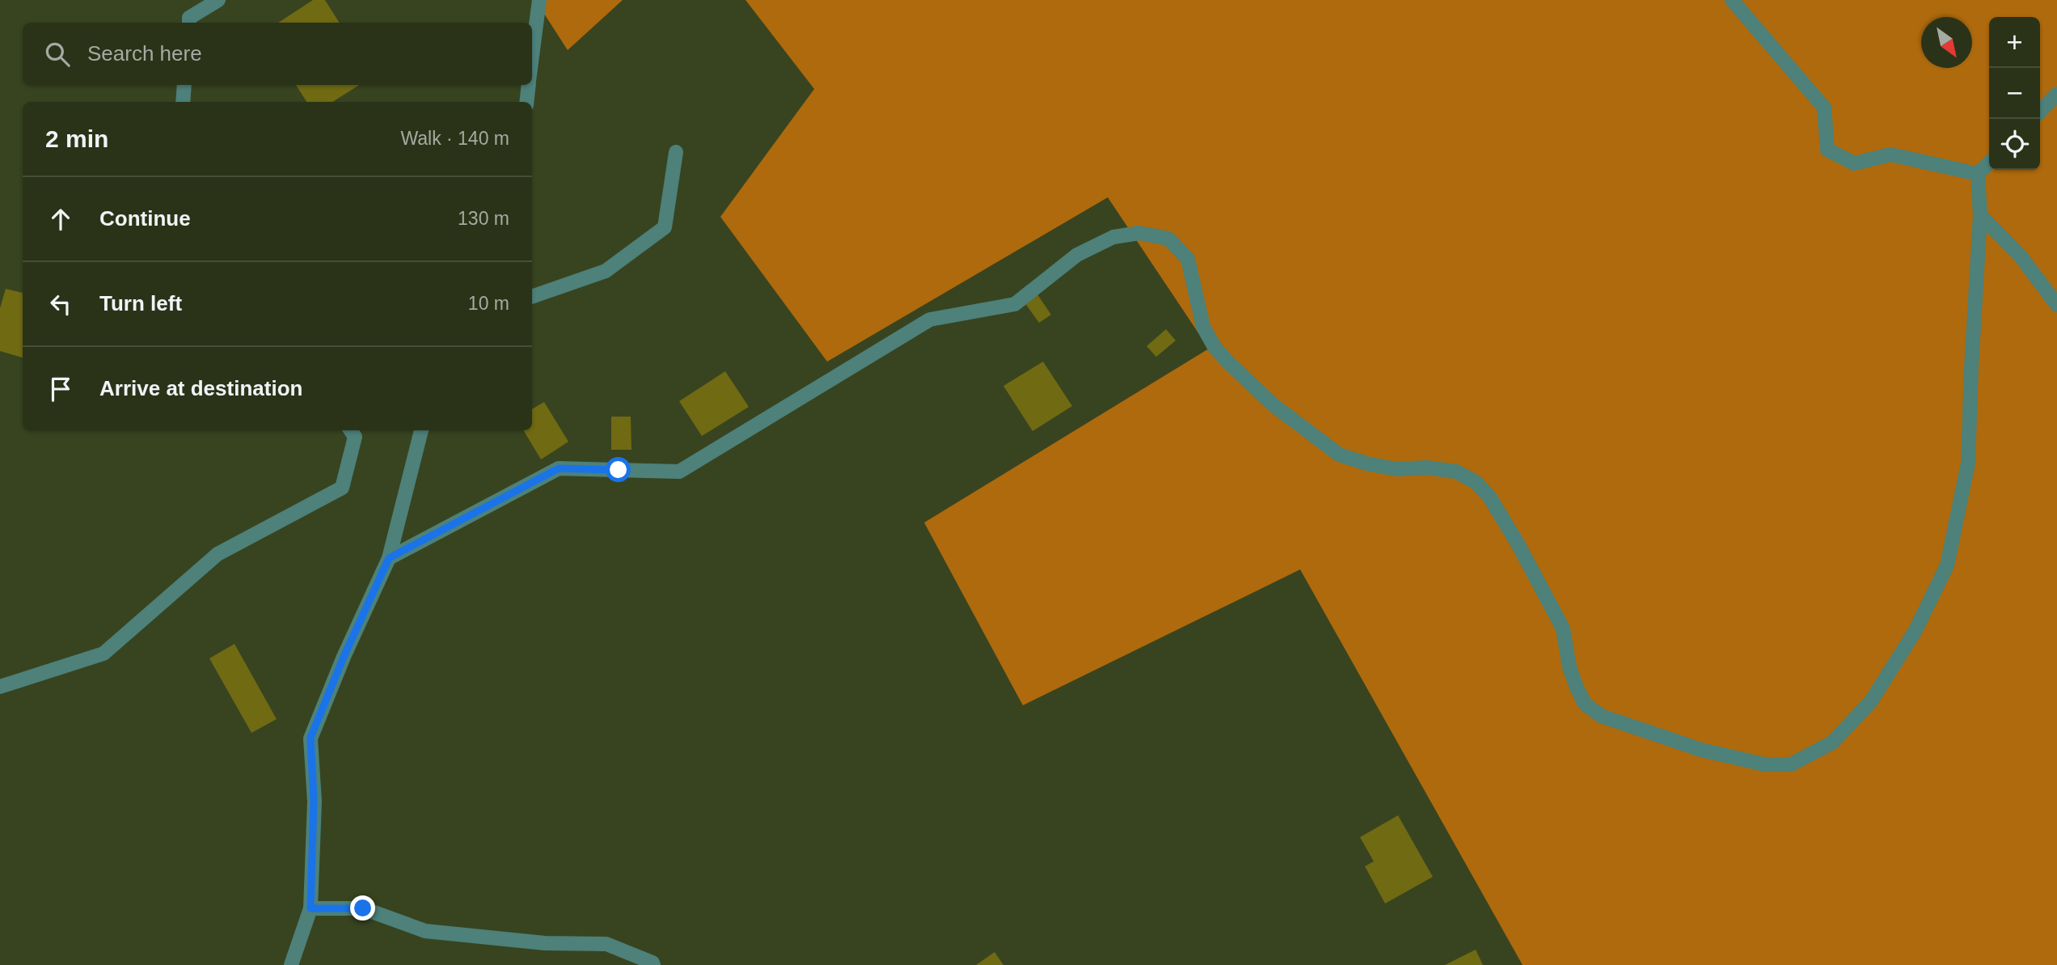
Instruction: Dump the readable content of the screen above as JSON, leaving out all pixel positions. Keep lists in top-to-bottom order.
{
  "north": "bottom right",
  "page": {
    "map_buttons": ["+", "−"],
    "search": "Search here",
    "heading": ["2 min", "Walk · 140 m"],
    "list": [
      ["Continue", "130 m"],
      ["Turn left", "10 m"],
      "Arrive at destination"
    ]
  }
}
